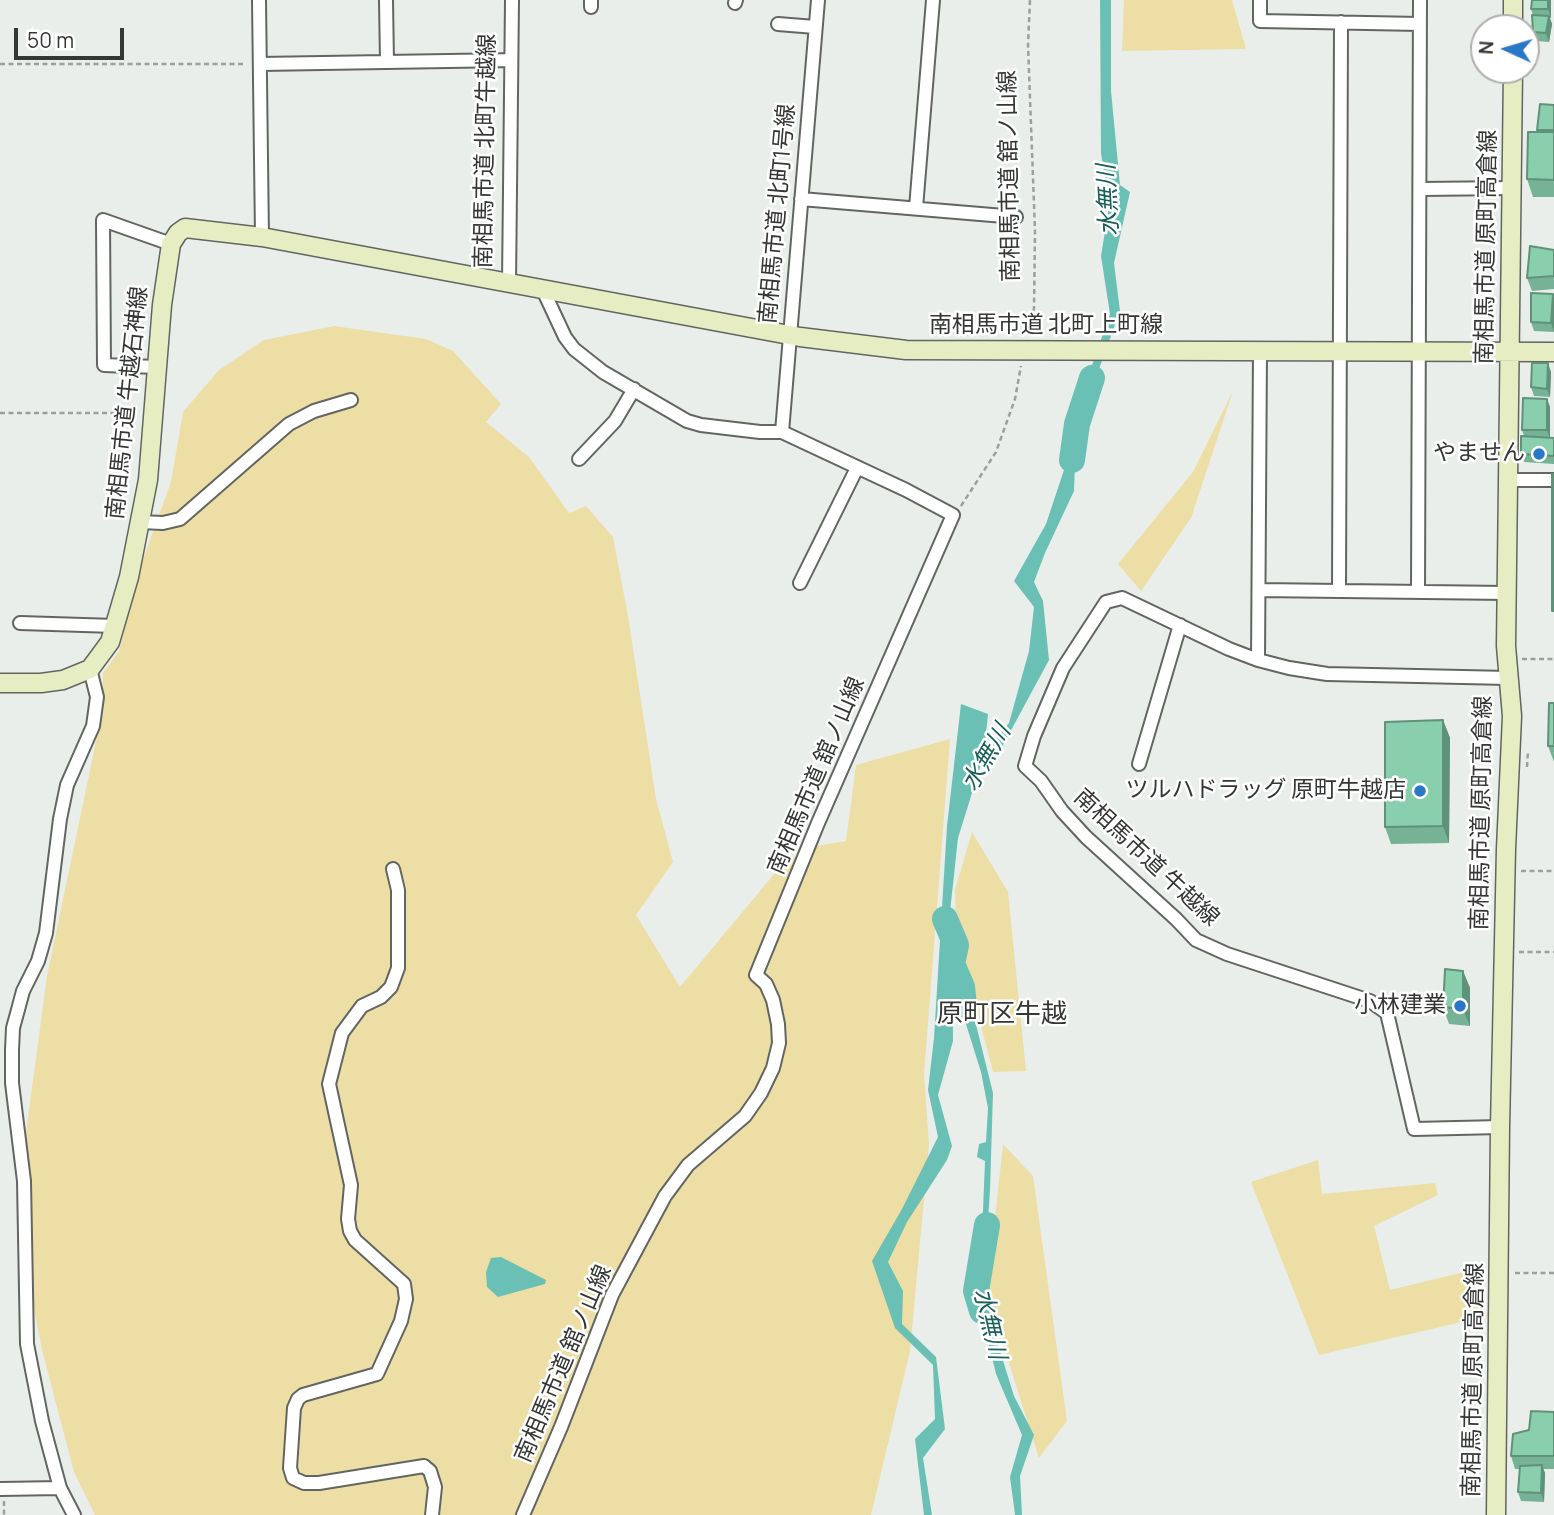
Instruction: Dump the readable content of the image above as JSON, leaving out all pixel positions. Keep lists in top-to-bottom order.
{
  "streets": {
    "street": [
      "南相馬市道 北町牛越線",
      "南相馬市道 舘ノ山線",
      "南相馬市道 北町1号線",
      "南相馬市道 原町高倉線",
      "南相馬市道 北町上町線",
      "南相馬市道 牛越石神線",
      "南相馬市道 牛越線"
    ]
  },
  "crossings": [
    ["南相馬市道 北町牛越線", "南相馬市道 北町上町線"],
    ["南相馬市道 舘ノ山線", "南相馬市道 北町上町線"],
    ["南相馬市道 北町1号線", "南相馬市道 北町上町線"],
    ["南相馬市道 原町高倉線", "南相馬市道 北町上町線"],
    ["南相馬市道 原町高倉線", "南相馬市道 牛越線"]
  ],
  "districts": ["原町区牛越"],
  "water": ["水無川"],
  "places": ["やません", "ツルハドラッグ 原町牛越店", "小林建業"],
  "scale_bar": "50 m",
  "north": "left"
}
